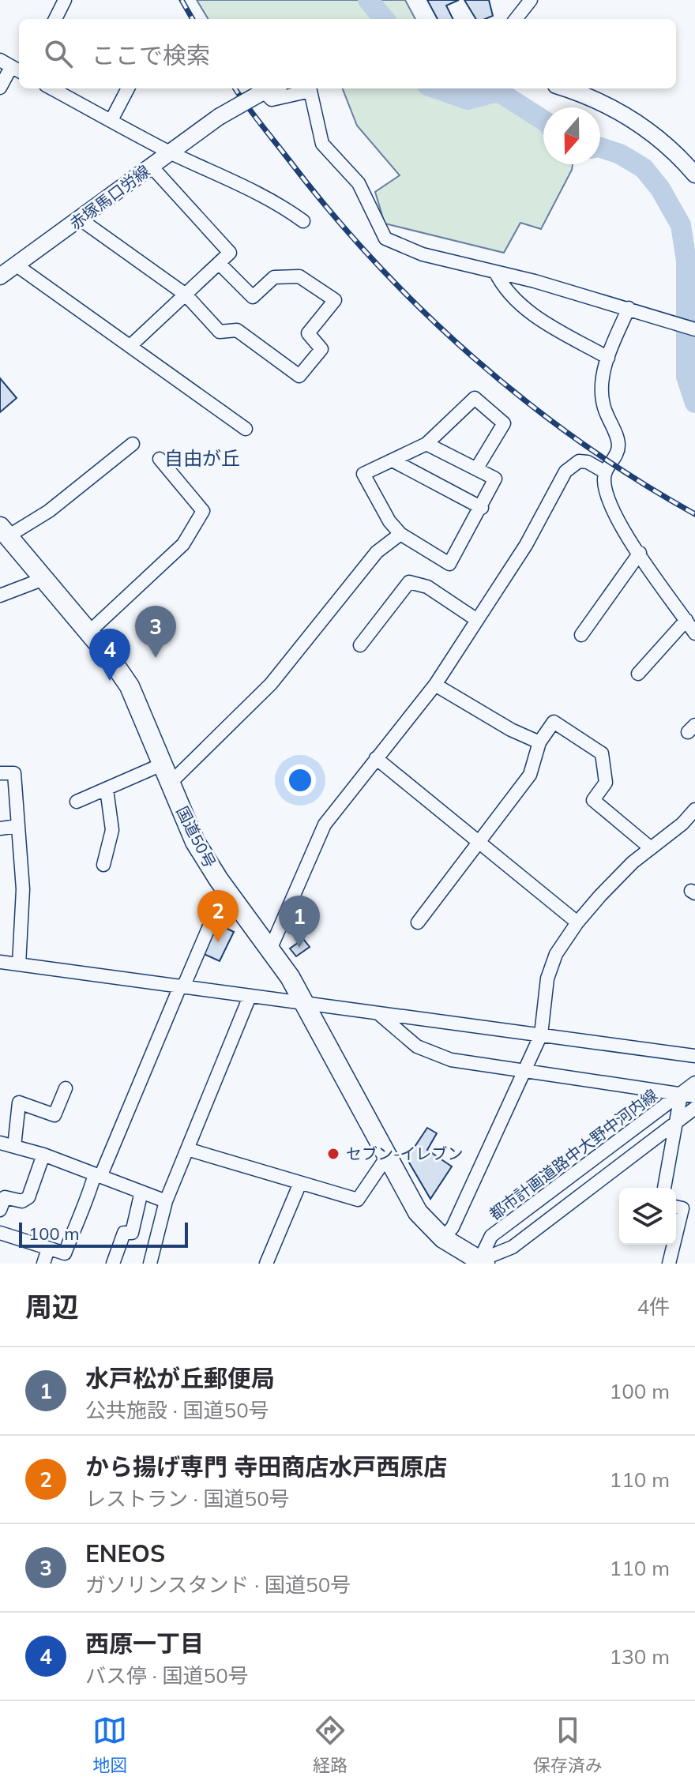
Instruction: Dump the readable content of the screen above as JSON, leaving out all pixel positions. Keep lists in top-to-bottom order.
{
  "streets": {
    "highway": ["国道50号"],
    "main road": ["赤塚馬口労線"],
    "street": ["都市計画道路中大野中河内線"]
  },
  "crossings": [
    ["国道50号", "都市計画道路中大野中河内線"]
  ],
  "districts": ["自由が丘"],
  "places": ["セブン-イレブン"],
  "scale_bar": "100 m",
  "north": "bottom",
  "page": {
    "search": "ここで検索",
    "pins": [
      "3",
      "4",
      "2",
      "1"
    ],
    "scale": "100 m",
    "heading": ["周辺", "4件"],
    "list": [
      {
        "mark": "1",
        "name": "水戸松が丘郵便局",
        "note": "公共施設 · 国道50号",
        "value": "100 m"
      },
      {
        "mark": "2",
        "name": "から揚げ専門 寺田商店水戸西原店",
        "note": "レストラン · 国道50号",
        "value": "110 m"
      },
      {
        "mark": "3",
        "name": "ENEOS",
        "note": "ガソリンスタンド · 国道50号",
        "value": "110 m"
      },
      {
        "mark": "4",
        "name": "西原一丁目",
        "note": "バス停 · 国道50号",
        "value": "130 m"
      }
    ],
    "nav": ["地図", "経路", "保存済み"]
  }
}
